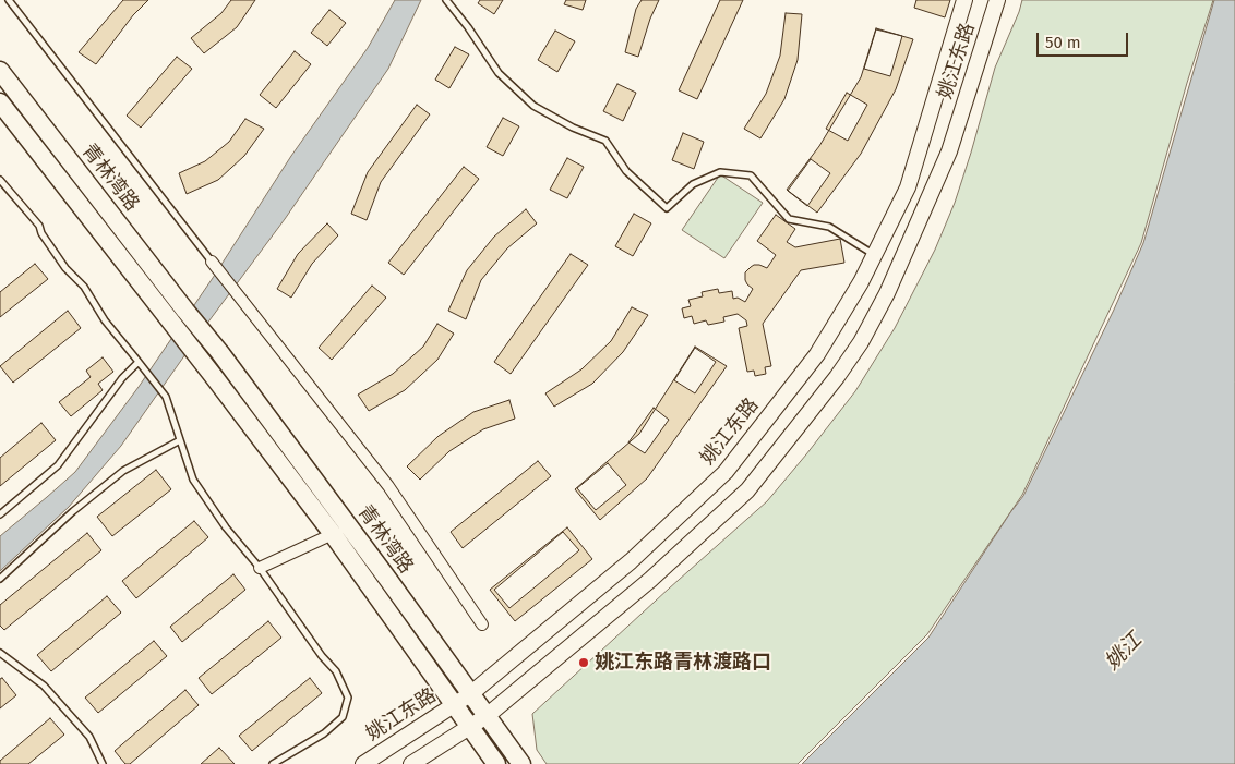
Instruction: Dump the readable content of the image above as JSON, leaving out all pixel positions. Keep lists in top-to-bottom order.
{
  "streets": {
    "main road": ["姚江东路", "青林湾路"]
  },
  "crossings": [
    ["姚江东路", "青林湾路"]
  ],
  "water": ["姚江"],
  "places": ["姚江东路青林渡路口"],
  "scale_bar": "50 m"
}
